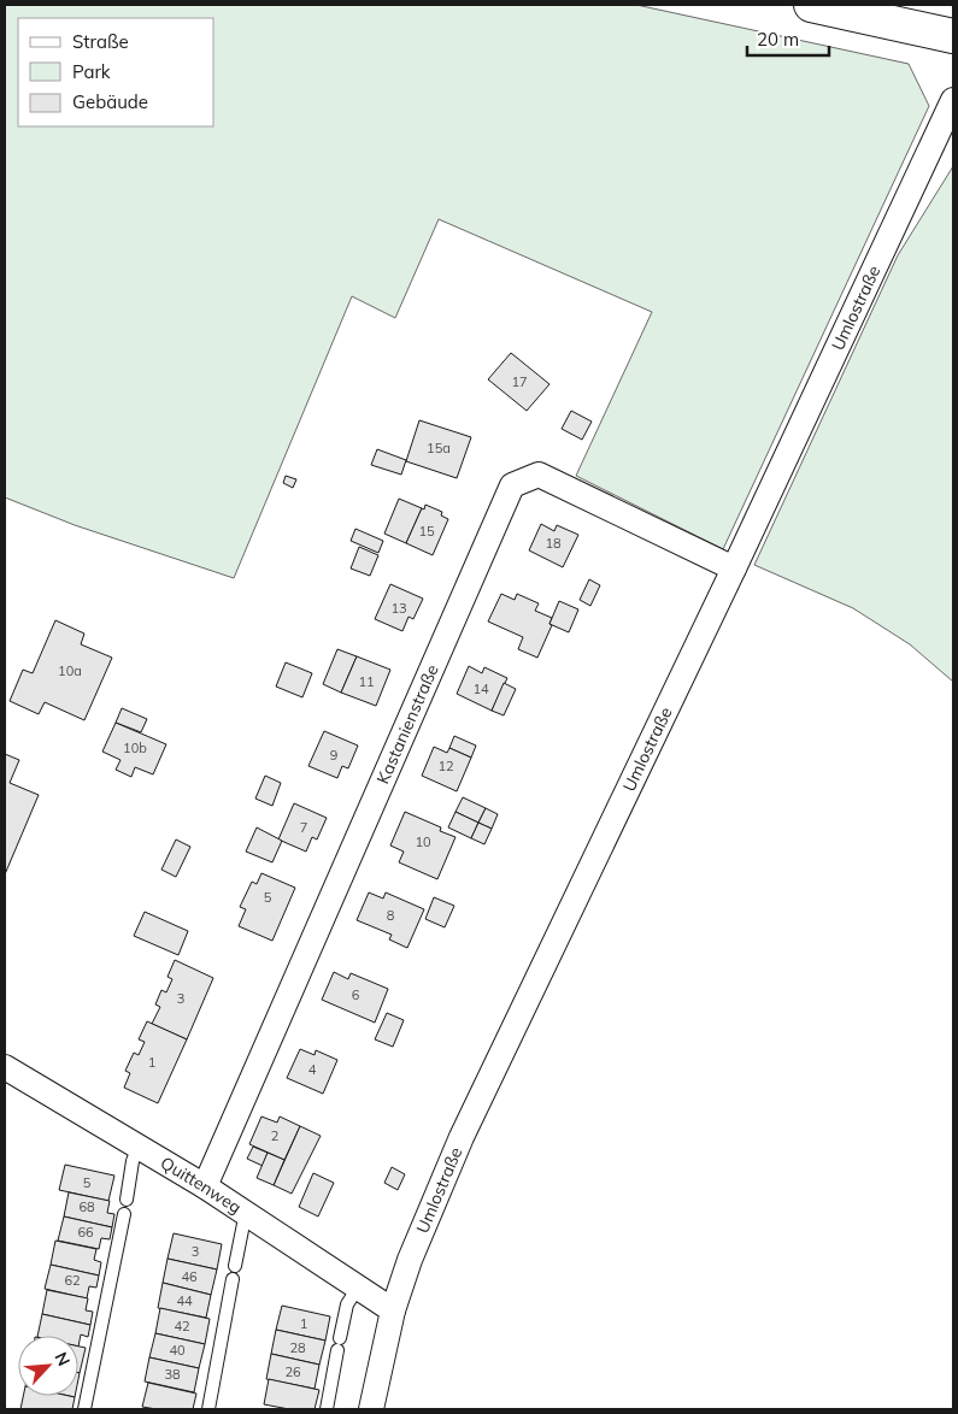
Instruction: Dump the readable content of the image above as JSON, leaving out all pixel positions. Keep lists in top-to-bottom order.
{
  "streets": {
    "street": ["Umlostraße", "Kastanienstraße", "Quittenweg"]
  },
  "crossings": [
    ["Umlostraße", "Kastanienstraße"],
    ["Umlostraße", "Quittenweg"],
    ["Kastanienstraße", "Quittenweg"]
  ],
  "house_numbers": [
    "17",
    "15a",
    "15",
    "18",
    "13",
    "10a",
    "11",
    "14",
    "10b",
    "9",
    "12",
    "7",
    "10",
    "5",
    "8",
    "6",
    "3",
    "1",
    "4",
    "2",
    "5",
    "68",
    "66",
    "3",
    "46",
    "62",
    "44",
    "1",
    "42",
    "28",
    "40",
    "26",
    "38"
  ],
  "legend": ["Straße", "Park", "Gebäude"],
  "scale_bar": "20 m",
  "north": "top right"
}
